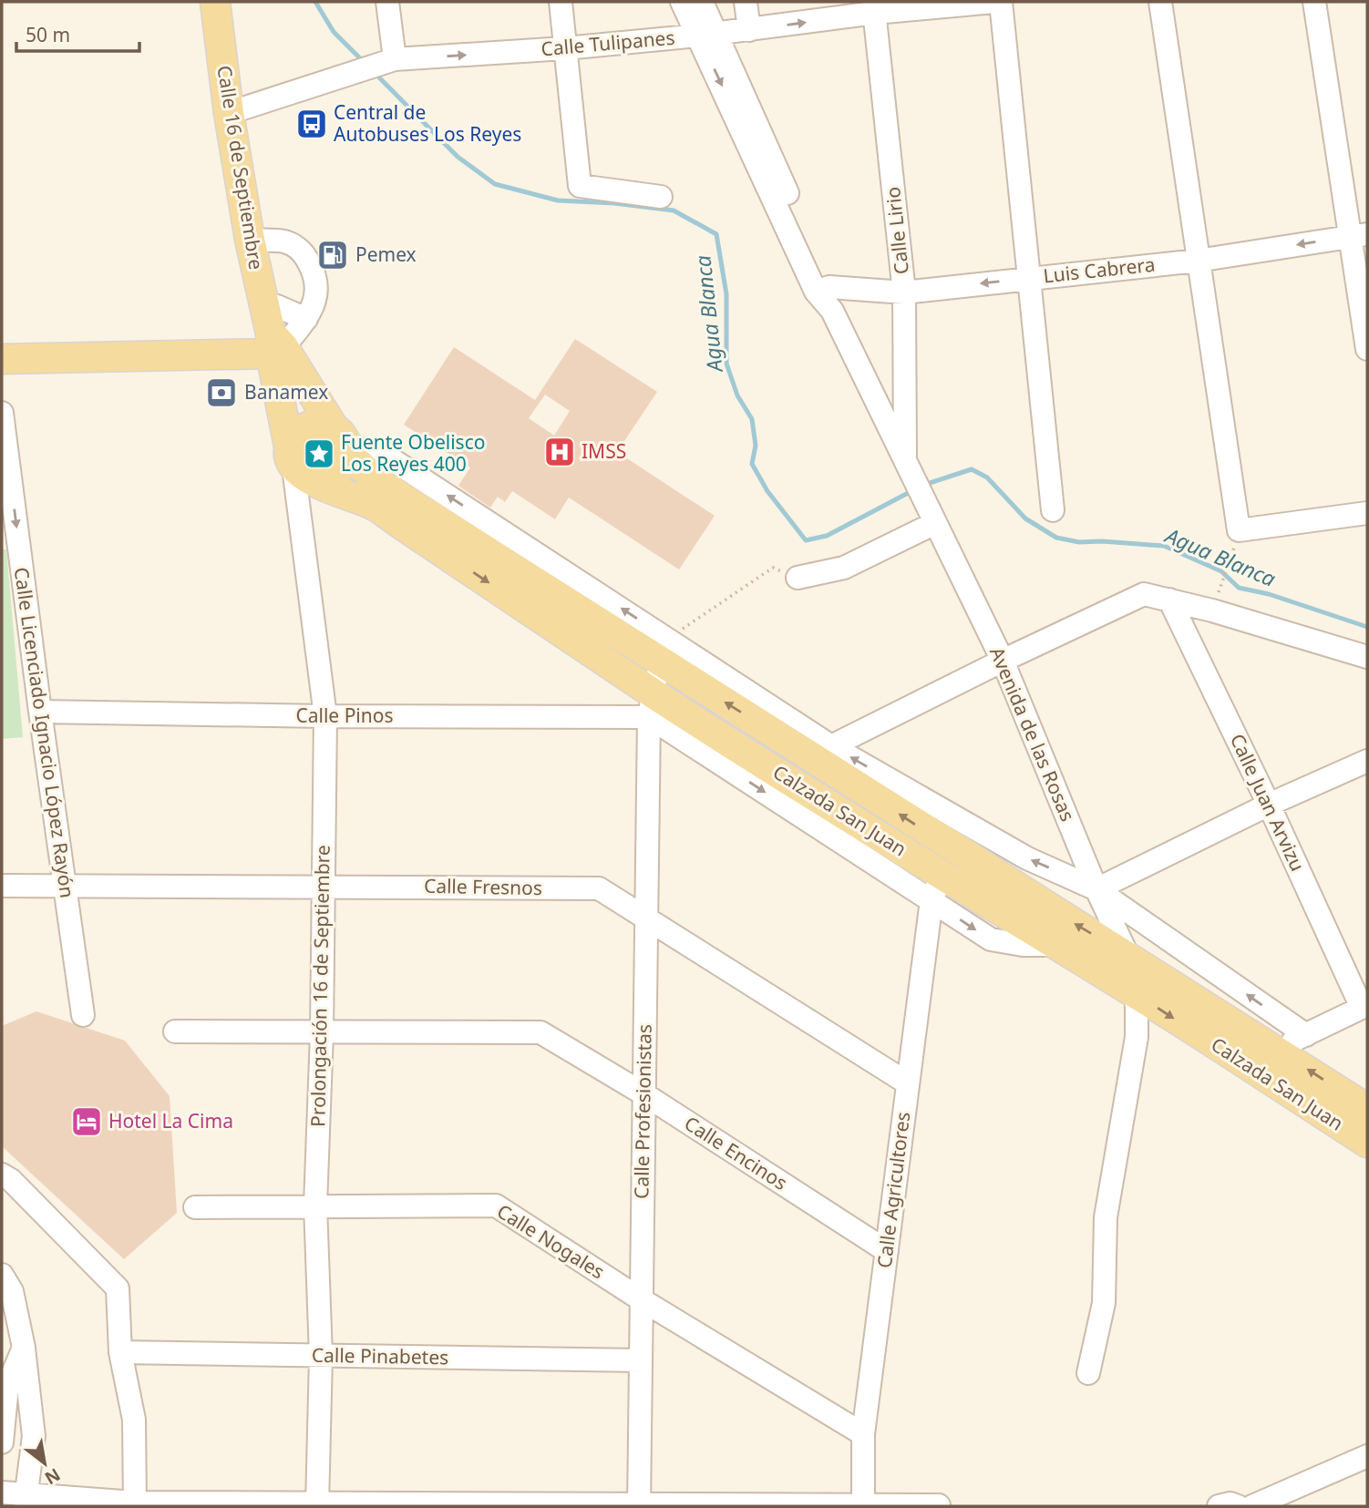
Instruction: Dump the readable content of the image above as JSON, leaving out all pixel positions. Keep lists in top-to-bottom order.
{
  "streets": {
    "main road": ["Calle 16 de Septiembre", "Calzada San Juan"],
    "street": [
      "Calle Tulipanes",
      "Calle Lirio",
      "Luis Cabrera",
      "Calle Pinos",
      "Calle Licenciado Ignacio López Rayón",
      "Avenida de las Rosas",
      "Calle Juan Arvizu",
      "Calle Fresnos",
      "Prolongación 16 de Septiembre",
      "Calle Profesionistas",
      "Calle Encinos",
      "Calle Agricultores",
      "Calle Nogales",
      "Calle Pinabetes"
    ]
  },
  "crossings": [
    ["Calle Tulipanes", "Calle 16 de Septiembre"],
    ["Calle Tulipanes", "Calle Lirio"],
    ["Calle 16 de Septiembre", "Calzada San Juan"],
    ["Calle 16 de Septiembre", "Prolongación 16 de Septiembre"],
    ["Calle Lirio", "Luis Cabrera"],
    ["Calle Lirio", "Avenida de las Rosas"],
    ["Calle Pinos", "Calle Licenciado Ignacio López Rayón"],
    ["Calle Pinos", "Calzada San Juan"],
    ["Calle Pinos", "Prolongación 16 de Septiembre"],
    ["Calle Pinos", "Calle Profesionistas"],
    ["Calle Licenciado Ignacio López Rayón", "Calle Fresnos"],
    ["Avenida de las Rosas", "Calzada San Juan"],
    ["Calzada San Juan", "Prolongación 16 de Septiembre"],
    ["Calzada San Juan", "Calle Profesionistas"],
    ["Calzada San Juan", "Calle Agricultores"],
    ["Calle Fresnos", "Prolongación 16 de Septiembre"],
    ["Calle Fresnos", "Calle Profesionistas"],
    ["Calle Fresnos", "Calle Agricultores"],
    ["Prolongación 16 de Septiembre", "Calle Encinos"],
    ["Prolongación 16 de Septiembre", "Calle Nogales"],
    ["Prolongación 16 de Septiembre", "Calle Pinabetes"],
    ["Calle Profesionistas", "Calle Encinos"],
    ["Calle Profesionistas", "Calle Nogales"],
    ["Calle Profesionistas", "Calle Pinabetes"],
    ["Calle Encinos", "Calle Agricultores"],
    ["Calle Agricultores", "Calle Nogales"]
  ],
  "one_way": ["Calle Tulipanes", "Luis Cabrera", "Calle Licenciado Ignacio López Rayón"],
  "water": ["Agua Blanca"],
  "places": {
    "bus stop": ["Central de Autobuses Los Reyes"],
    "fuel station": ["Pemex"],
    "bank": ["Banamex"],
    "hospital": ["IMSS"],
    "place": ["Fuente Obelisco Los Reyes 400"],
    "hotel": ["Hotel La Cima"]
  },
  "scale_bar": "50 m",
  "north": "bottom right"
}
